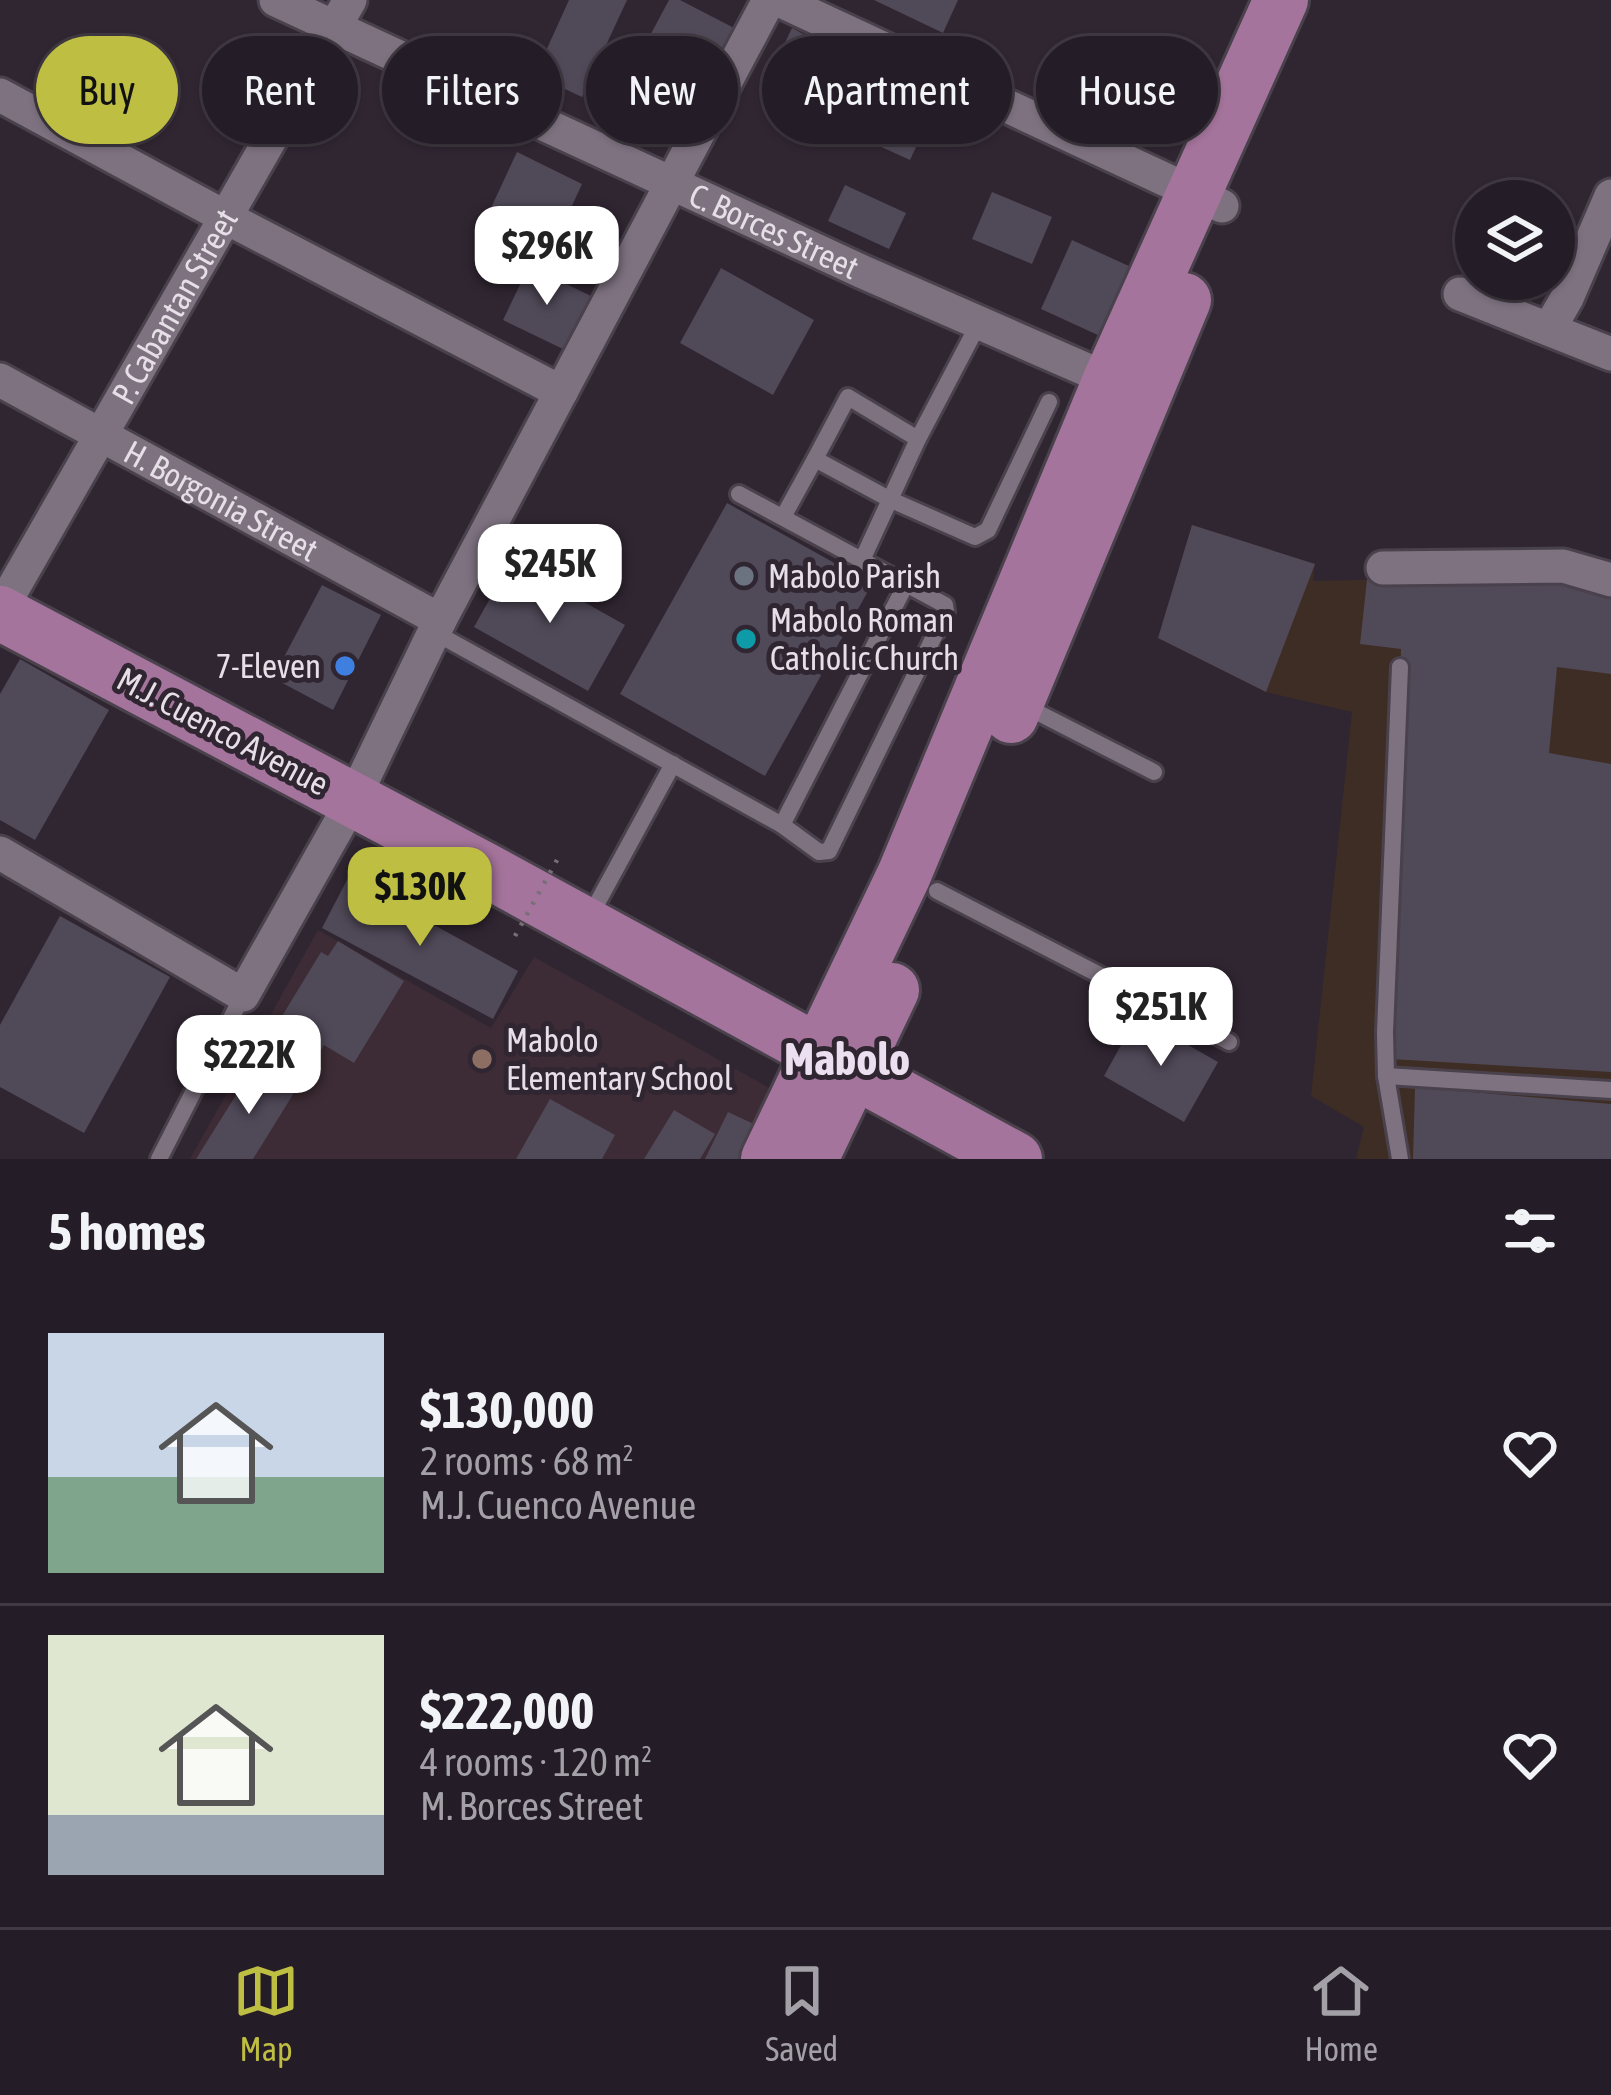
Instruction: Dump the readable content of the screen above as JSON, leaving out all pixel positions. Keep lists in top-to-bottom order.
{
  "streets": {
    "main road": ["M.J. Cuenco Avenue"],
    "street": ["C. Borces Street", "P. Cabantan Street", "H. Borgonia Street"]
  },
  "crossings": [
    ["C. Borces Street", "P. Cabantan Street"],
    ["P. Cabantan Street", "H. Borgonia Street"],
    ["P. Cabantan Street", "M.J. Cuenco Avenue"]
  ],
  "districts": ["Mabolo"],
  "places": [
    "Mabolo Parish",
    "Mabolo Roman Catholic Church",
    "7-Eleven",
    "Mabolo Elementary School"
  ],
  "page": {
    "chip": [
      "Buy",
      "Rent",
      "Filters",
      "New",
      "Apartment",
      "House"
    ],
    "price": [
      "$296K",
      "$245K",
      "$130K",
      "$251K",
      "$222K"
    ],
    "heading": "5 homes",
    "list": [
      {
        "name": "$130,000",
        "note": "2 rooms · 68 m² · M.J. Cuenco Avenue"
      },
      {
        "name": "$222,000",
        "note": "4 rooms · 120 m² · M. Borces Street"
      }
    ],
    "tabs": ["Map", "Saved", "Home"]
  }
}
